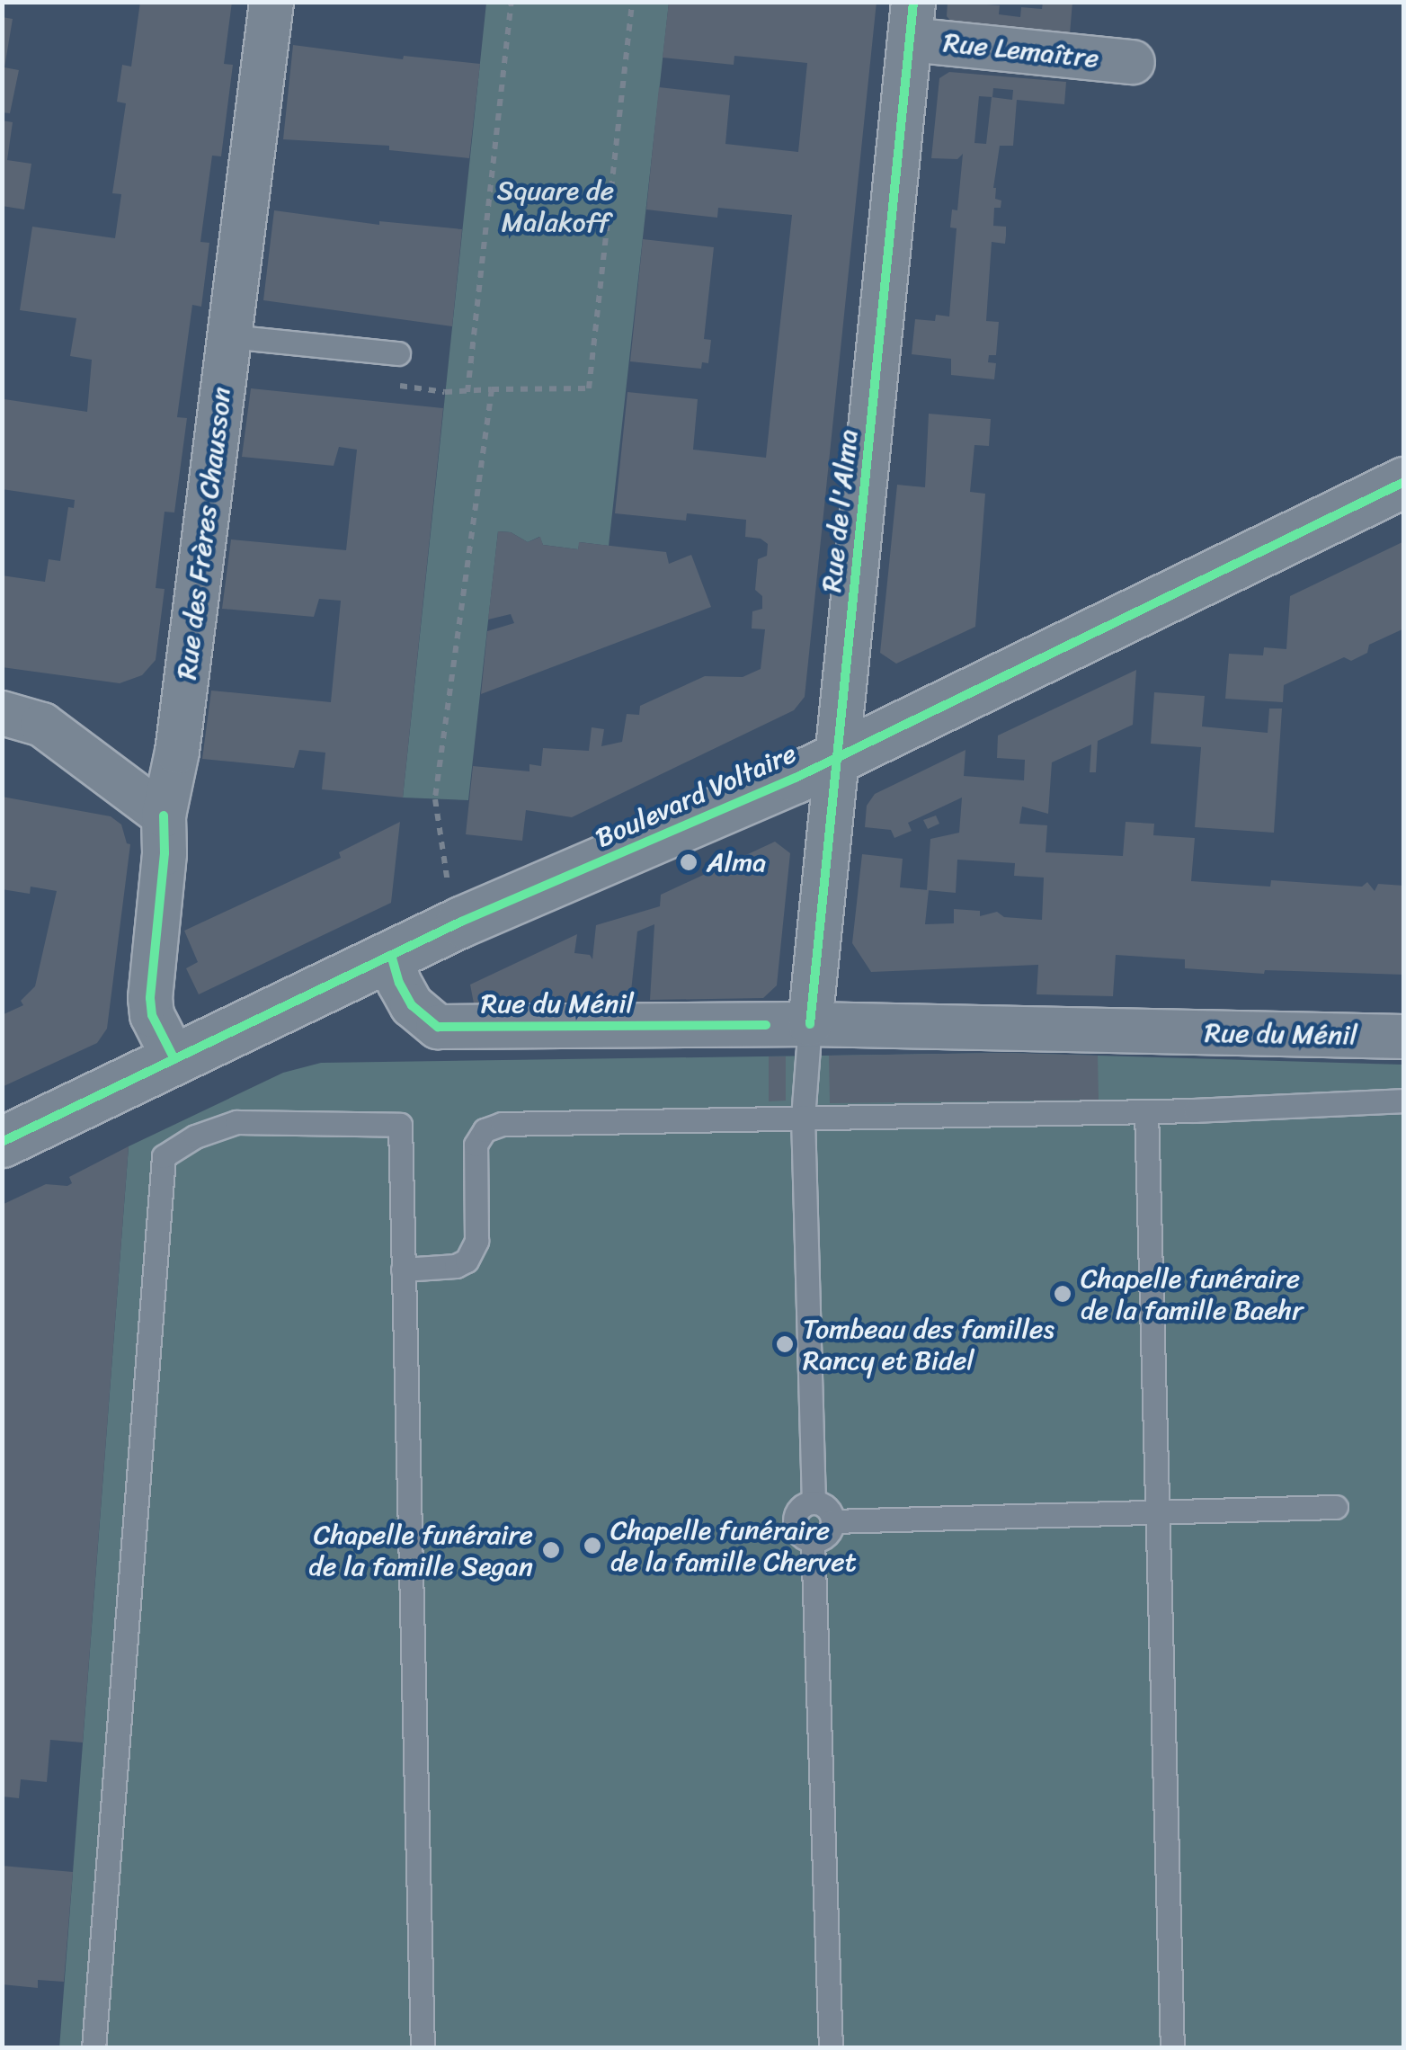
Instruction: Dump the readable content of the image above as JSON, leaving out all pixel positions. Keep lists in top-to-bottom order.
{
  "streets": {
    "main road": ["Boulevard Voltaire"],
    "street": [
      "Rue Lemaître",
      "Rue de l'Alma",
      "Rue des Frères Chausson",
      "Rue du Ménil"
    ]
  },
  "crossings": [
    ["Rue Lemaître", "Rue de l'Alma"],
    ["Rue de l'Alma", "Boulevard Voltaire"],
    ["Rue de l'Alma", "Rue du Ménil"],
    ["Rue des Frères Chausson", "Boulevard Voltaire"],
    ["Boulevard Voltaire", "Rue du Ménil"]
  ],
  "parks": ["Square de Malakoff"],
  "places": [
    "Alma",
    "Chapelle funéraire de la famille Baehr",
    "Tombeau des familles Rancy et Bidel",
    "Chapelle funéraire de la famille Chervet",
    "Chapelle funéraire de la famille Segan"
  ]
}
